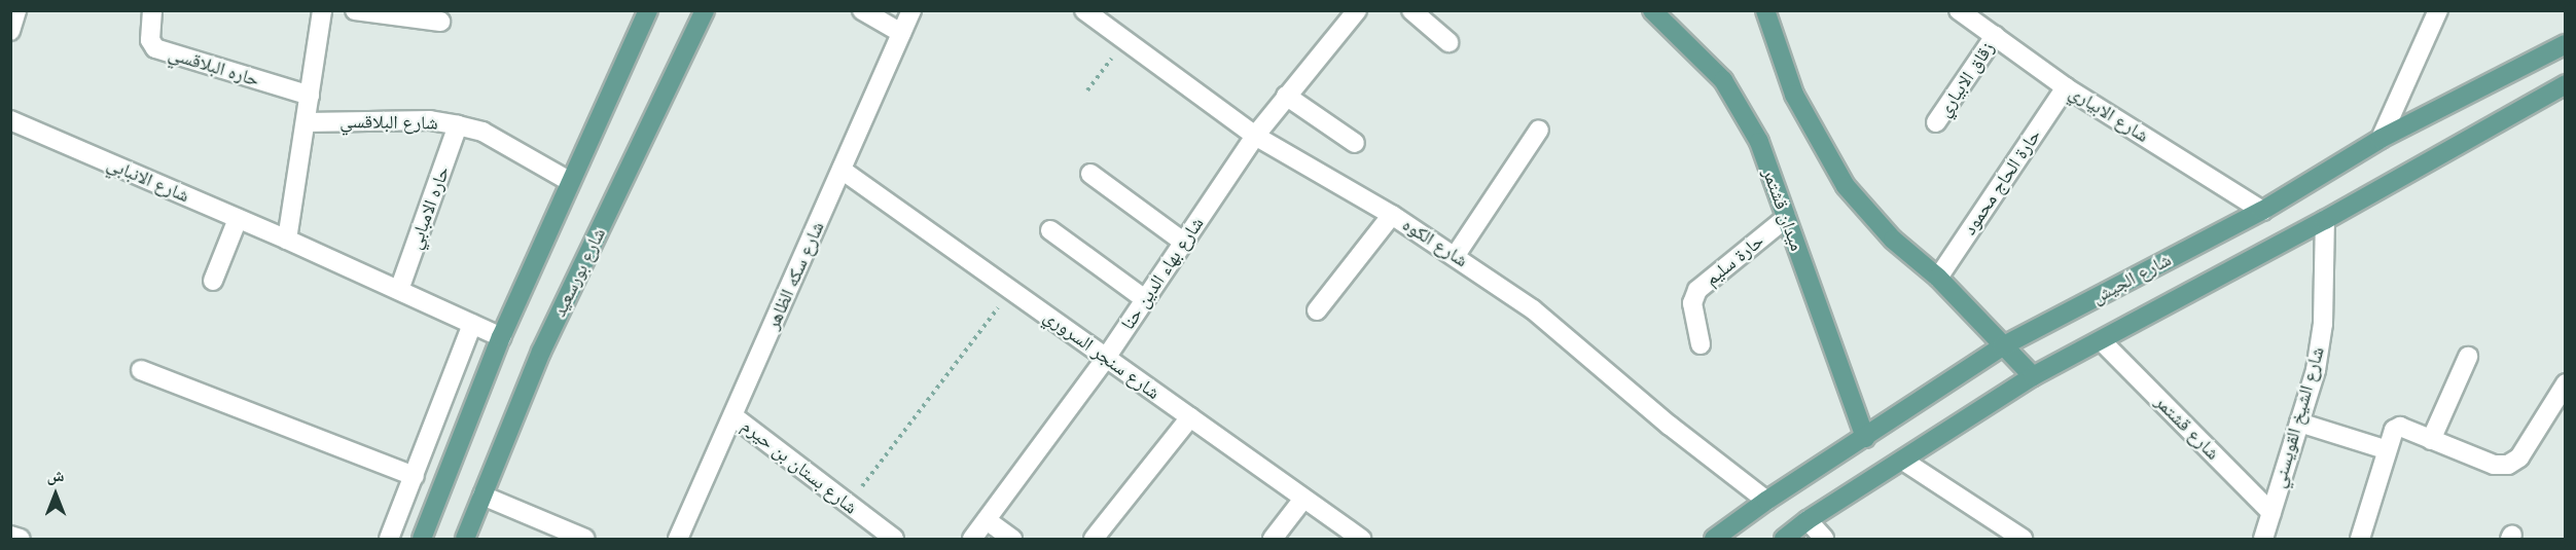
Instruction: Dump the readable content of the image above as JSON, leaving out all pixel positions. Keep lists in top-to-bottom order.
{
  "streets": {
    "main road": ["ميدان قشتمر", "شارع بورسعيد", "شارع الجيش"],
    "street": [
      "حاره البلاقسي",
      "زقاق الابياري",
      "شارع الابياري",
      "شارع البلاقسي",
      "شارع الانبابي",
      "حارة الحاج محمود",
      "حاره الامبابي",
      "شارع الكوه",
      "حارة سليم",
      "شارع بهاء الدين حنا",
      "شارع سكه الظاهر",
      "شارع سنجر السروري",
      "شارع الشيخ القويسني",
      "شارع قشتمر",
      "شارع بستان بن حيرم"
    ]
  },
  "crossings": [
    ["زقاق الابياري", "شارع الابياري"],
    ["شارع الابياري", "حارة الحاج محمود"],
    ["شارع الابياري", "شارع الجيش"],
    ["شارع البلاقسي", "حاره الامبابي"],
    ["شارع الانبابي", "حاره الامبابي"],
    ["ميدان قشتمر", "حارة سليم"],
    ["ميدان قشتمر", "شارع الجيش"],
    ["شارع الكوه", "شارع بهاء الدين حنا"],
    ["شارع الكوه", "شارع الجيش"],
    ["شارع بهاء الدين حنا", "شارع سنجر السروري"],
    ["شارع سكه الظاهر", "شارع سنجر السروري"],
    ["شارع سكه الظاهر", "شارع بستان بن حيرم"],
    ["شارع الشيخ القويسني", "شارع قشتمر"]
  ],
  "north": "top"
}
